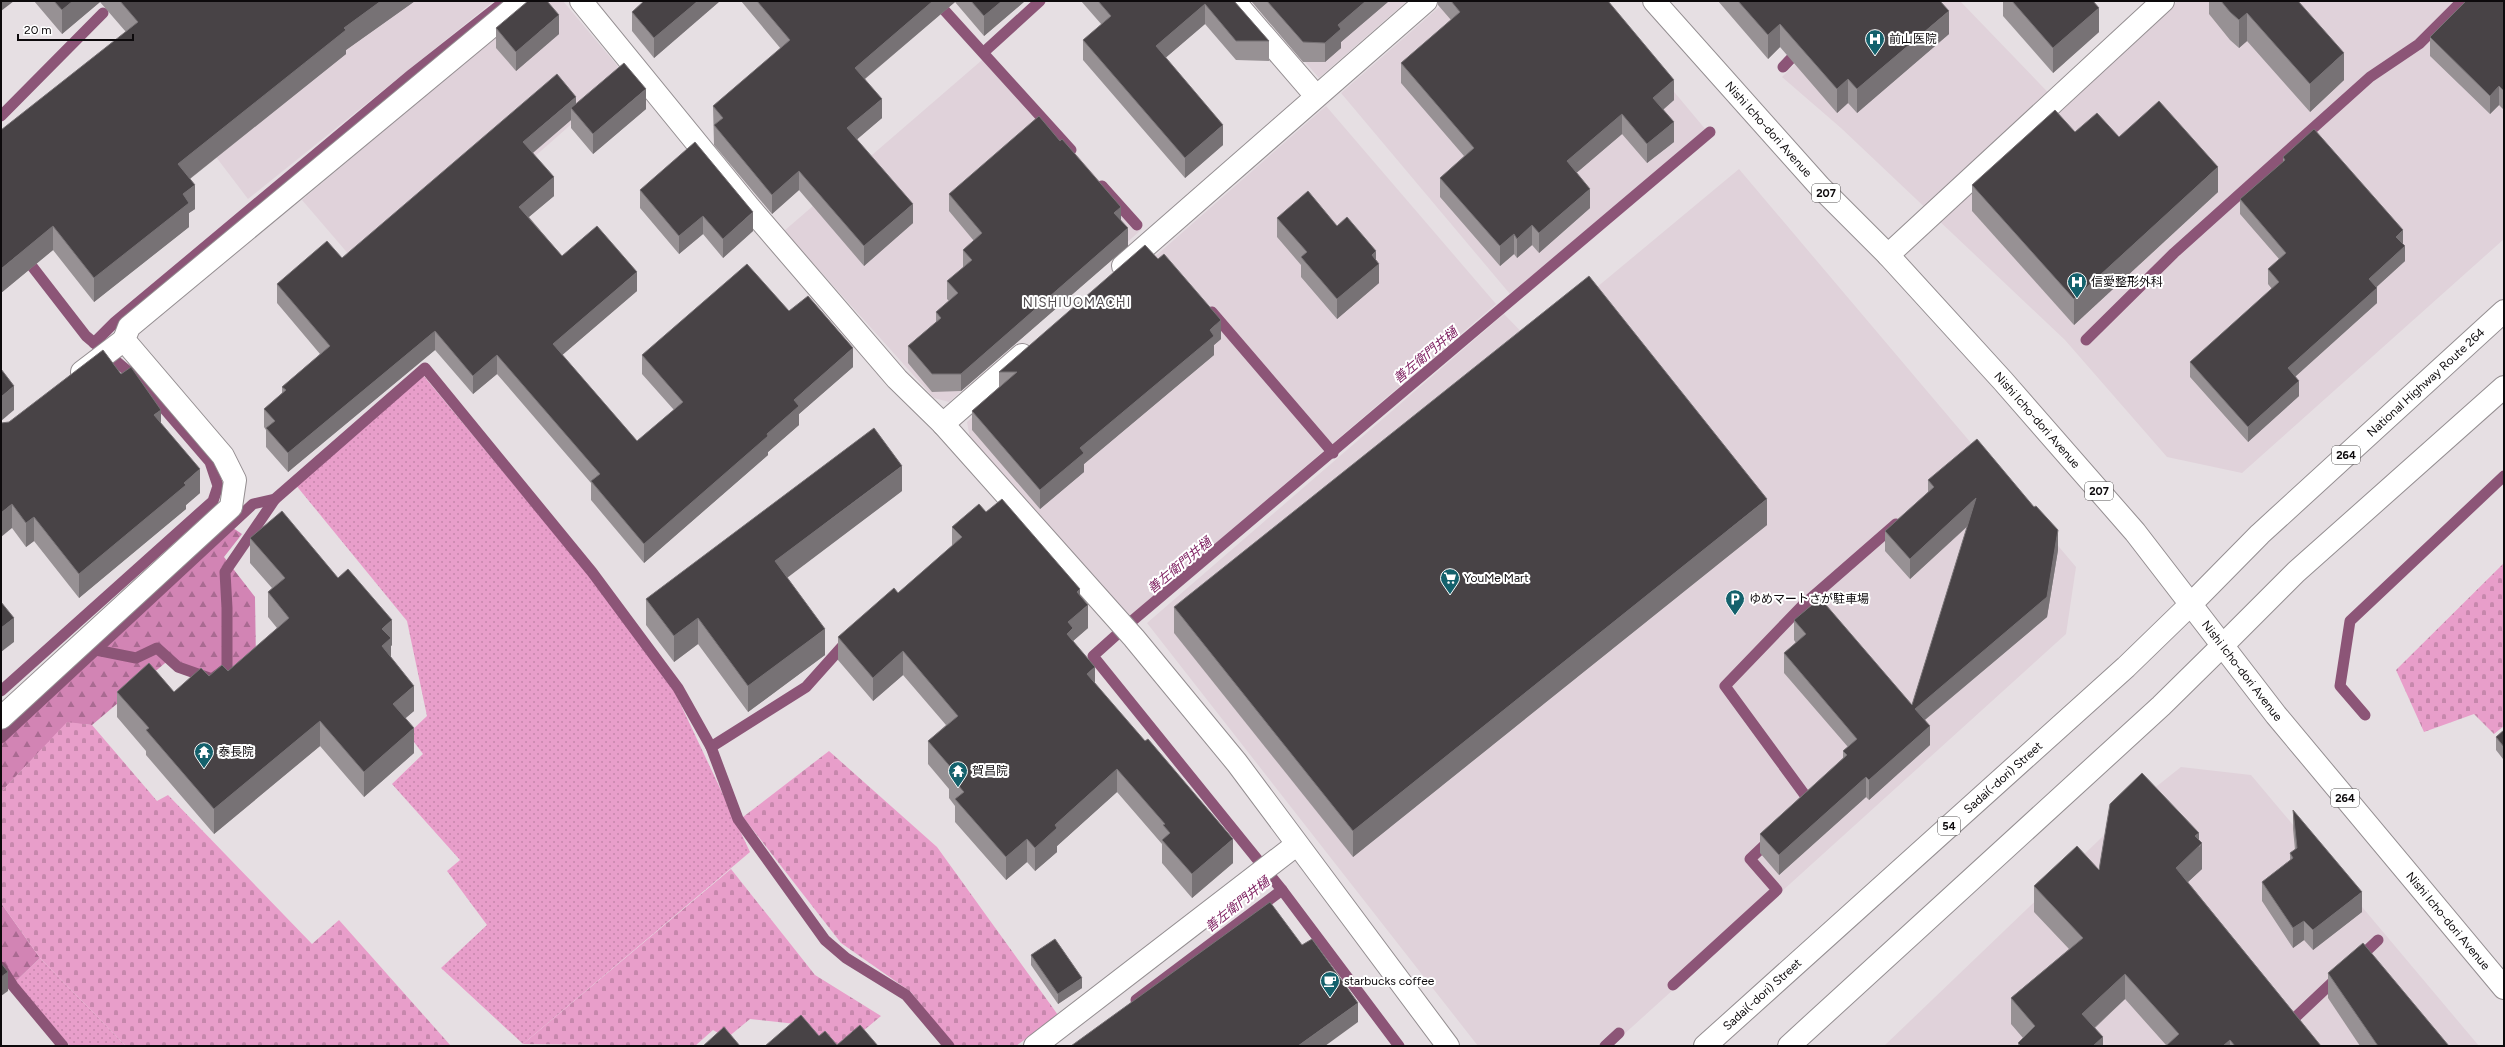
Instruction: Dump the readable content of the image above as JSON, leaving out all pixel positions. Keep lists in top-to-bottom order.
{
  "streets": {
    "main road": [
      "Nishi Icho-dori Avenue",
      "207",
      "National Highway Route 264",
      "264",
      "Sadai(-dori) Street",
      "54"
    ]
  },
  "crossings": [
    ["Nishi Icho-dori Avenue", "National Highway Route 264"],
    ["Nishi Icho-dori Avenue", "Sadai(-dori) Street"],
    ["National Highway Route 264", "Sadai(-dori) Street"]
  ],
  "districts": ["NISHIUOMACHI"],
  "water": ["善左衛門井樋"],
  "places": {
    "hospital": ["前山医院", "信愛整形外科"],
    "supermarket": ["YouMe Mart"],
    "parking": ["ゆめマートさが駐車場"],
    "temple": ["泰長院", "賀昌院"],
    "cafe": ["starbucks coffee"]
  },
  "scale_bar": "20 m"
}
